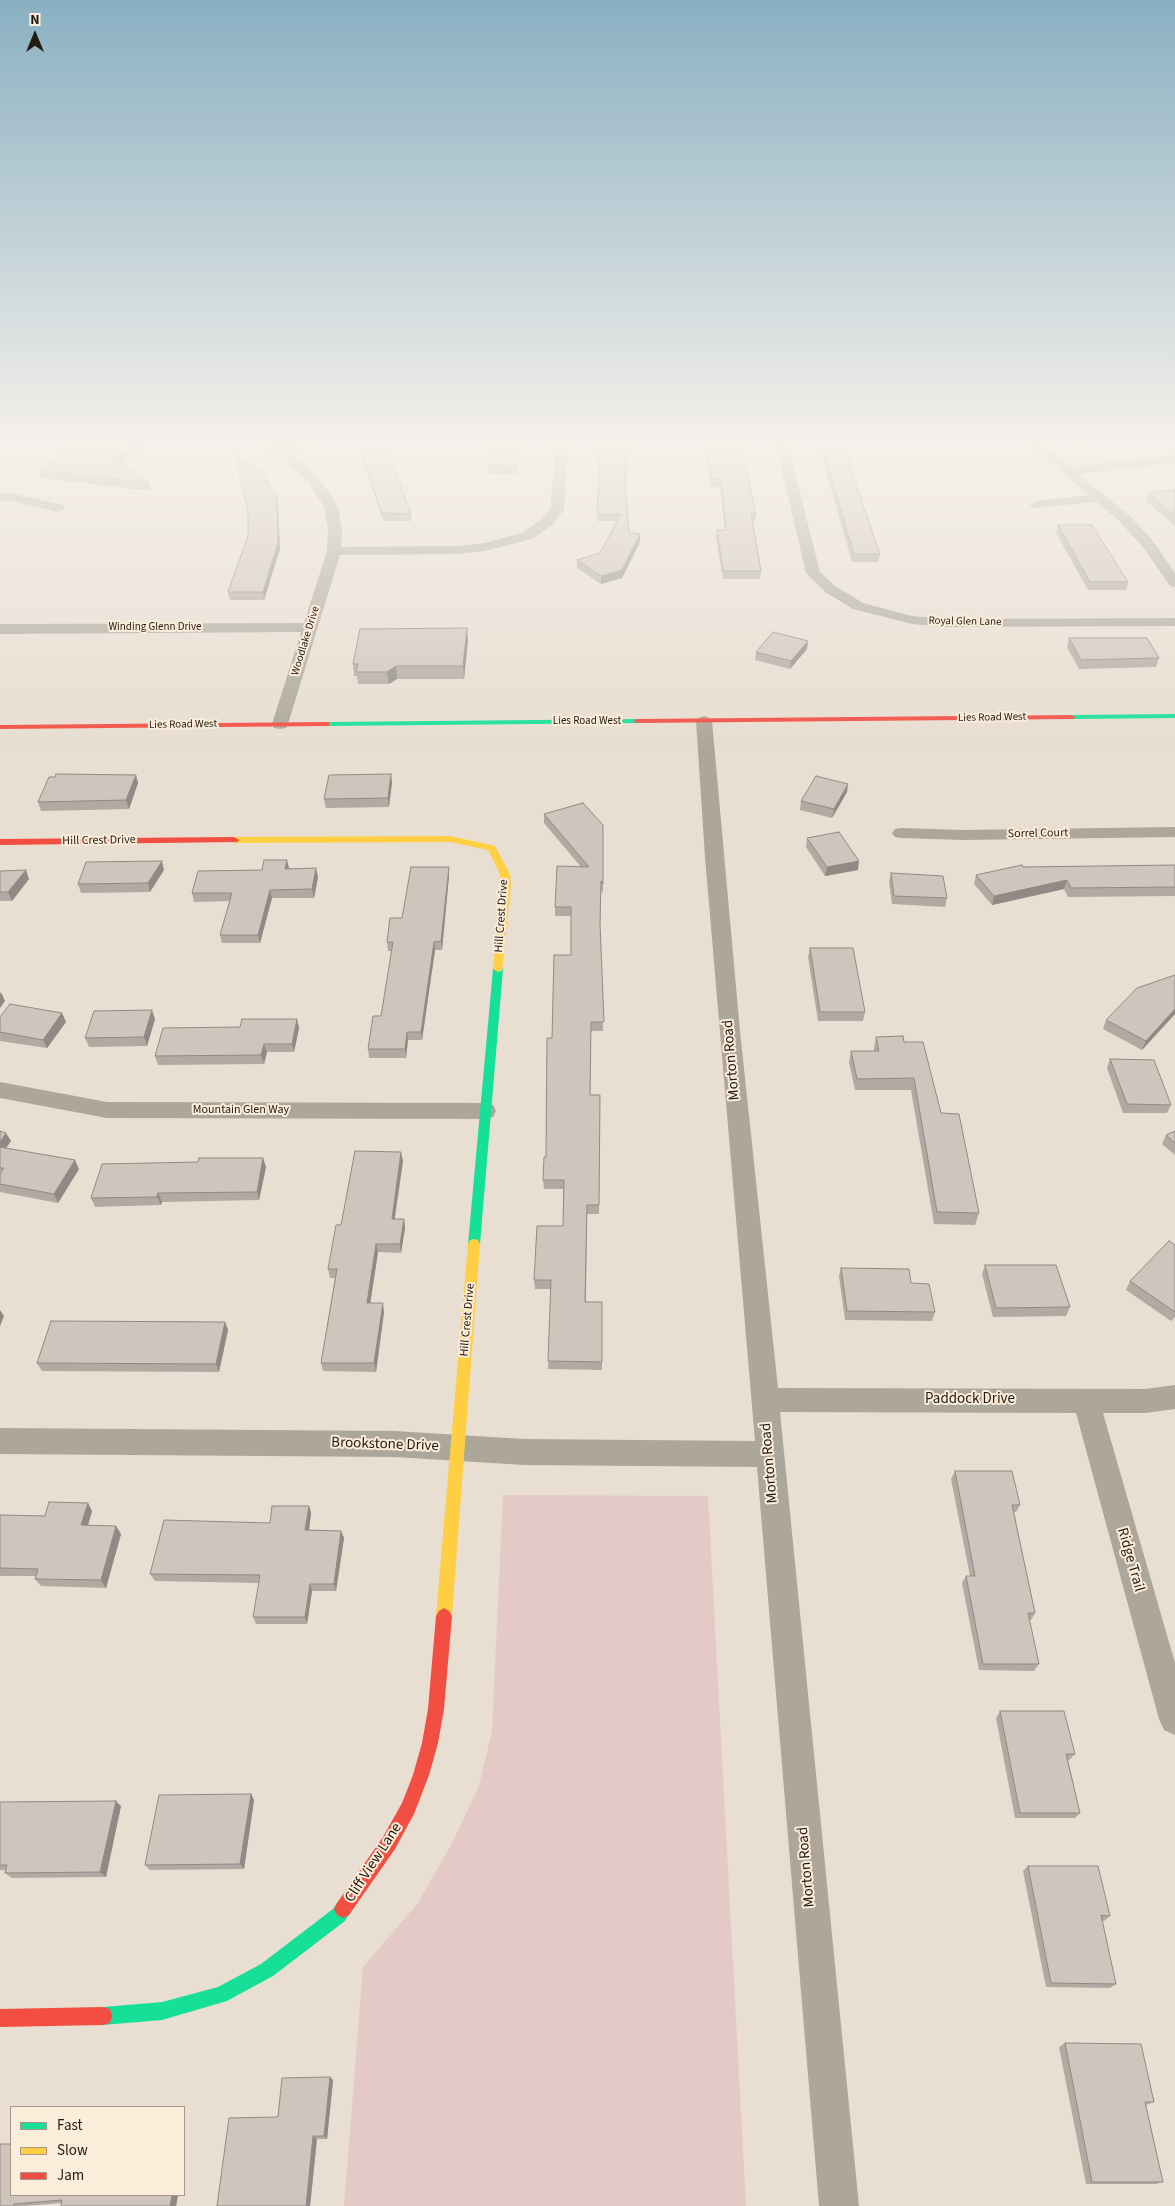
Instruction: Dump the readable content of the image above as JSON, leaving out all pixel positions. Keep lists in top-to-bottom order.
{
  "streets": {
    "street": [
      "Royal Glen Lane",
      "Winding Glenn Drive",
      "Woodlake Drive",
      "Lies Road West",
      "Sorrel Court",
      "Hill Crest Drive",
      "Morton Road",
      "Mountain Glen Way",
      "Paddock Drive",
      "Brookstone Drive",
      "Ridge Trail",
      "Cliff View Lane"
    ]
  },
  "crossings": [
    ["Winding Glenn Drive", "Woodlake Drive"],
    ["Woodlake Drive", "Lies Road West"],
    ["Lies Road West", "Morton Road"],
    ["Hill Crest Drive", "Mountain Glen Way"],
    ["Hill Crest Drive", "Brookstone Drive"],
    ["Hill Crest Drive", "Cliff View Lane"],
    ["Morton Road", "Paddock Drive"],
    ["Morton Road", "Brookstone Drive"],
    ["Paddock Drive", "Ridge Trail"],
    ["Brookstone Drive", "Cliff View Lane"]
  ],
  "legend": ["Fast", "Slow", "Jam"],
  "north": "top"
}
